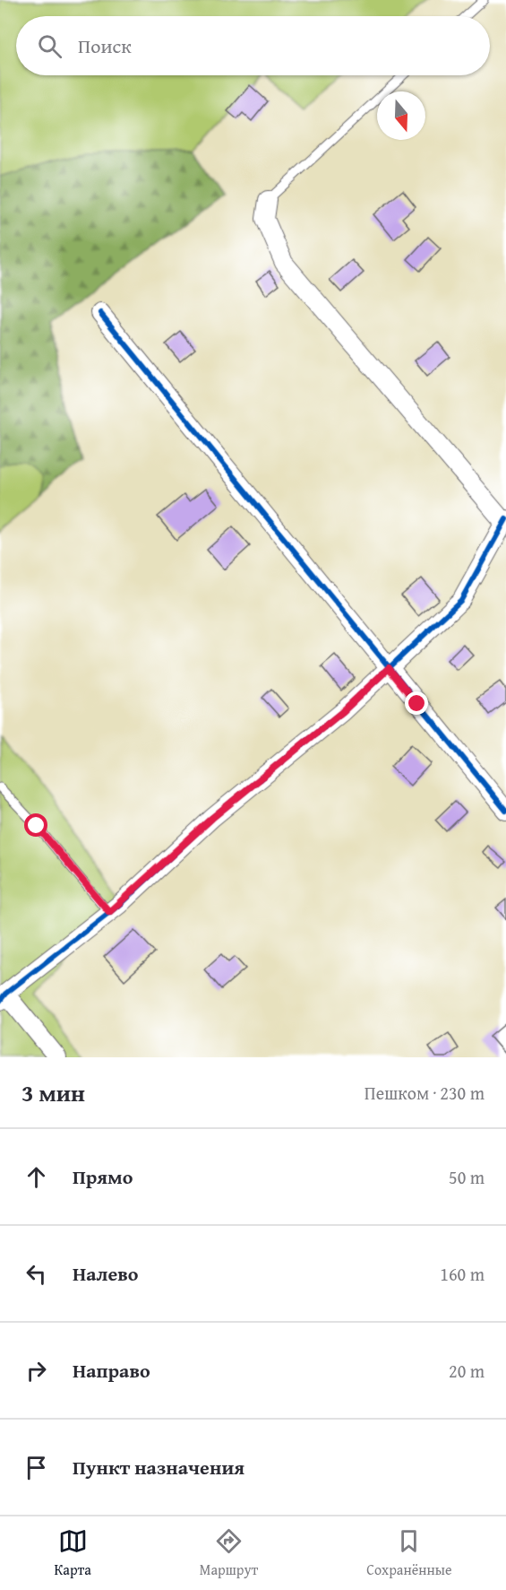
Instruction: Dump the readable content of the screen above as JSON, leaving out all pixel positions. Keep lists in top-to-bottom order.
{
  "north": "bottom",
  "page": {
    "search": "Поиск",
    "heading": ["3 мин", "Пешком · 230 m"],
    "list": [
      ["Прямо", "50 m"],
      ["Налево", "160 m"],
      ["Направо", "20 m"],
      "Пункт назначения"
    ],
    "nav": ["Карта", "Маршрут", "Сохранённые"]
  }
}
